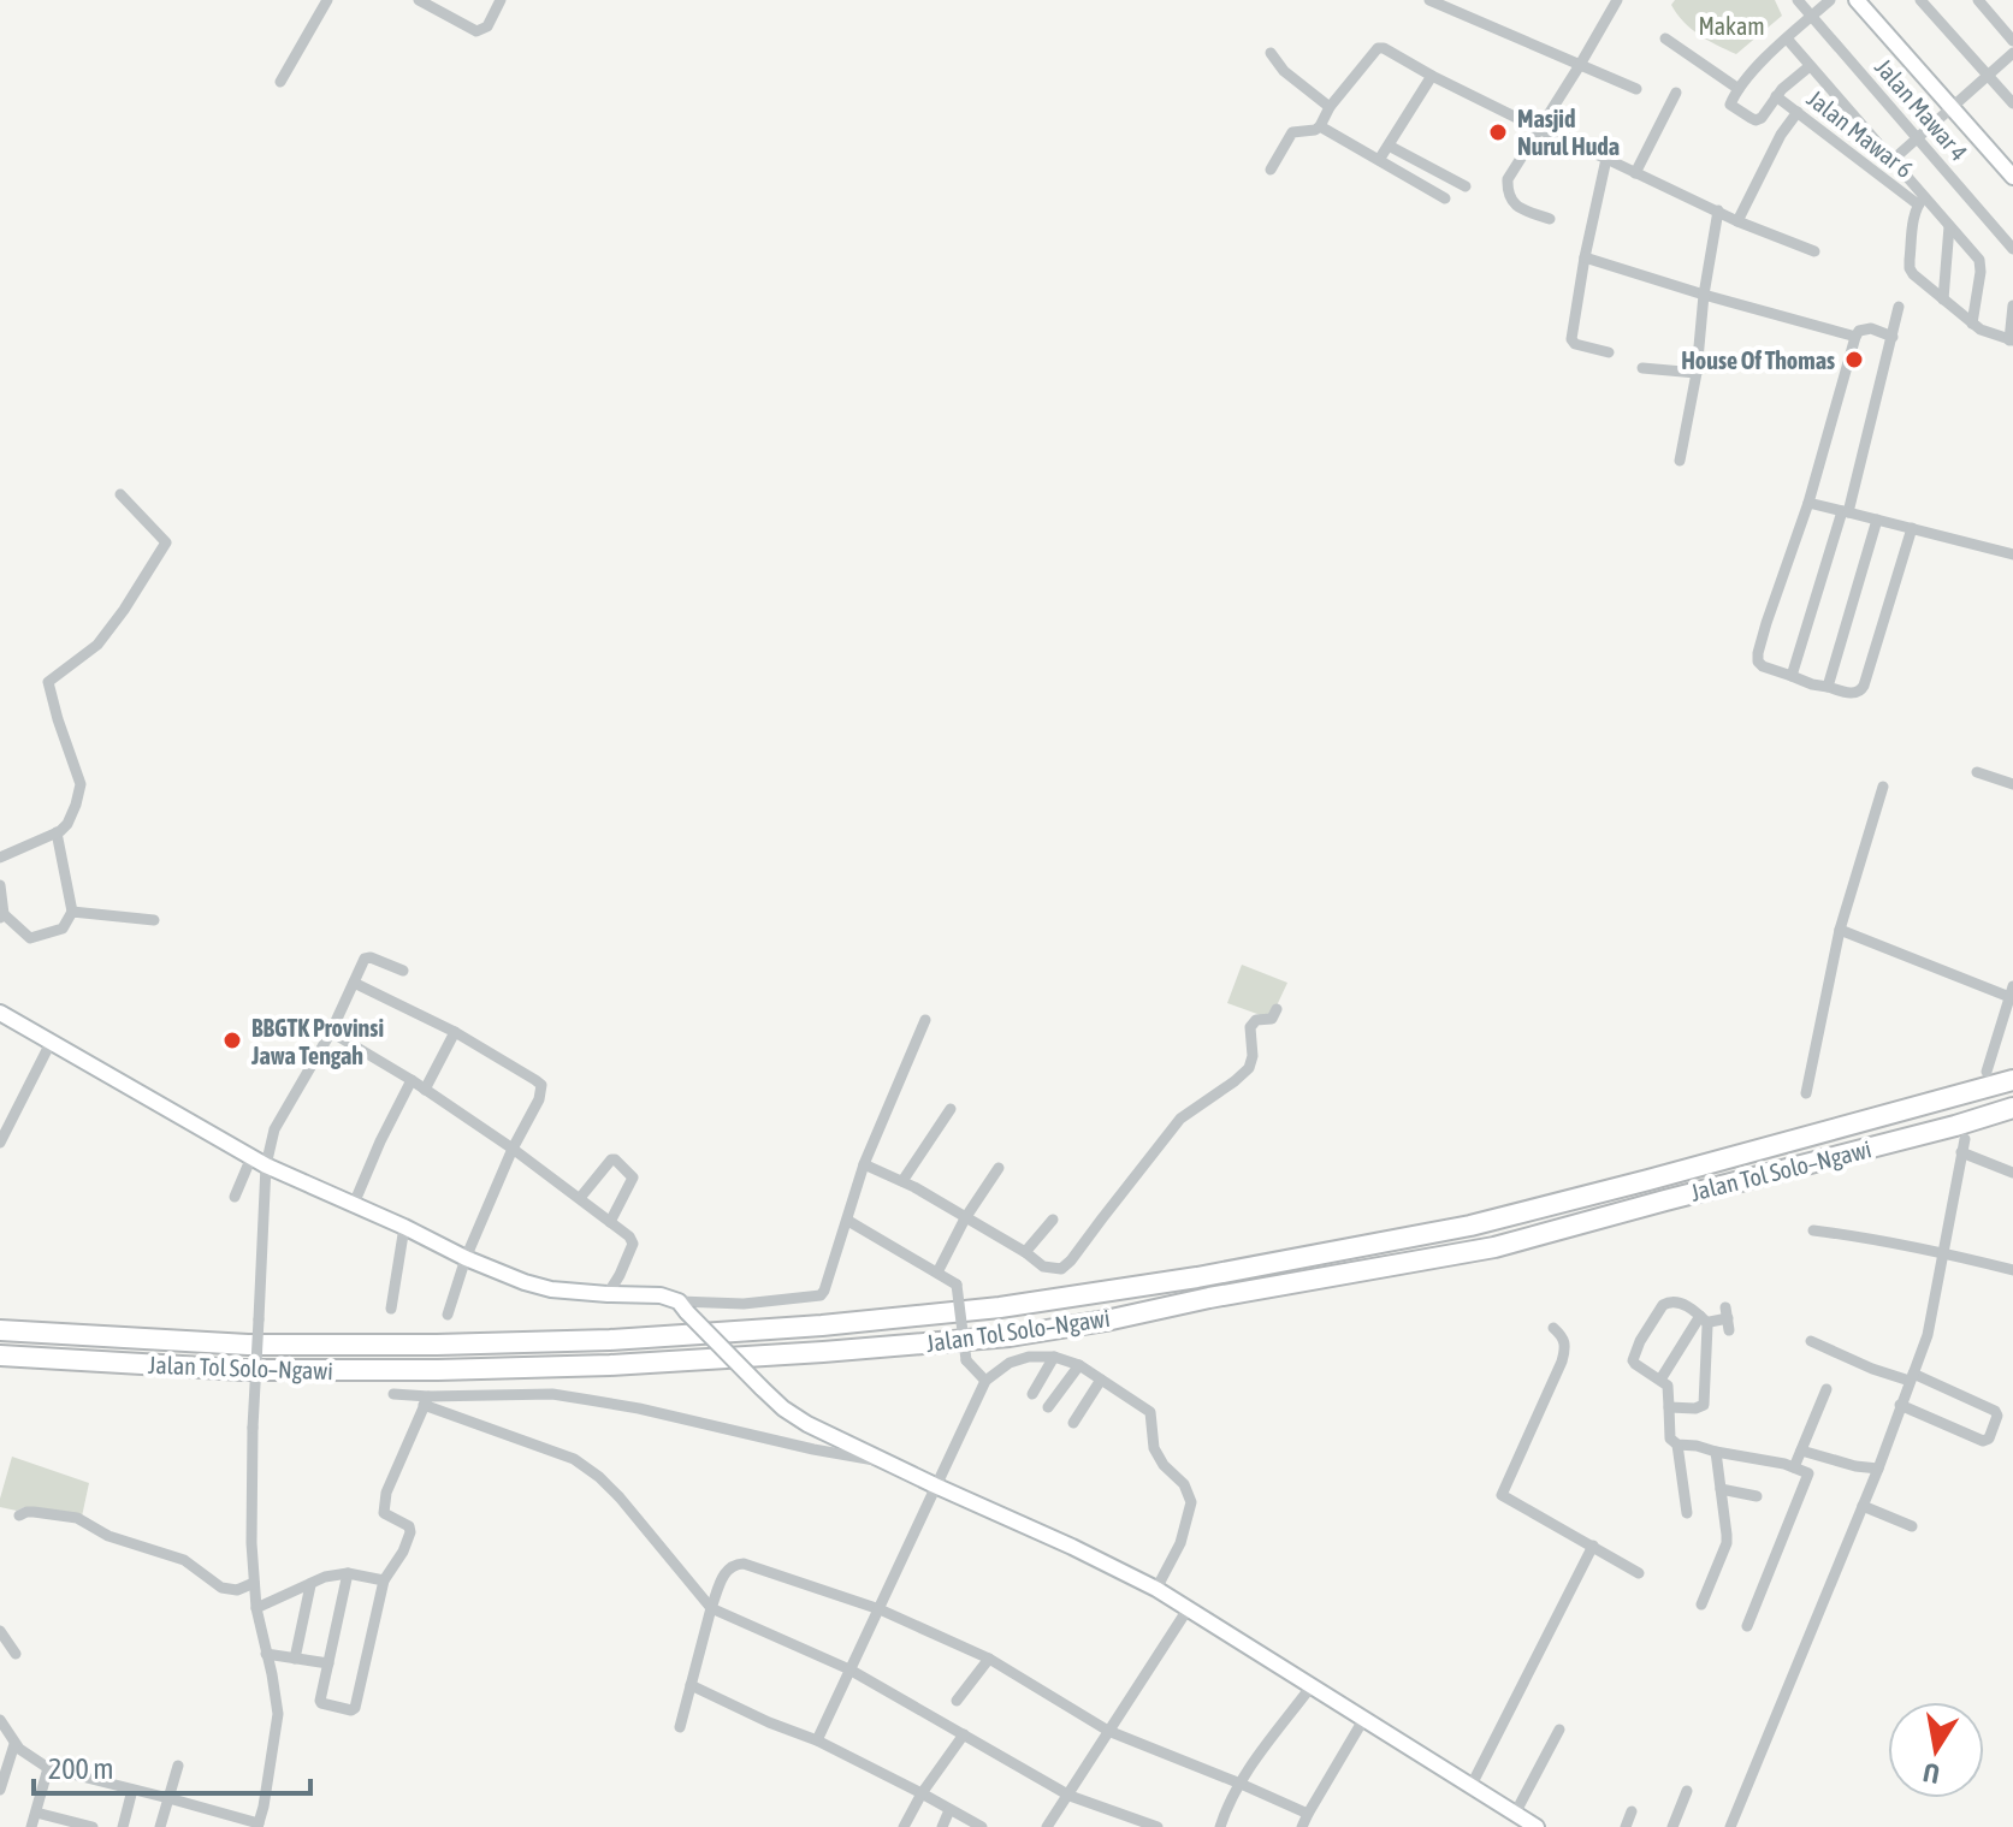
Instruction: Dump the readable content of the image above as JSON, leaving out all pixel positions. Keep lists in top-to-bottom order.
{
  "streets": {
    "highway": ["Jalan Tol Solo–Ngawi"],
    "street": ["Jalan Mawar 4", "Jalan Mawar 6"]
  },
  "parks": ["Makam"],
  "places": ["Masjid Nurul Huda", "House Of Thomas", "BBGTK Provinsi Jawa Tengah"],
  "scale_bar": "200 m",
  "north": "bottom"
}
